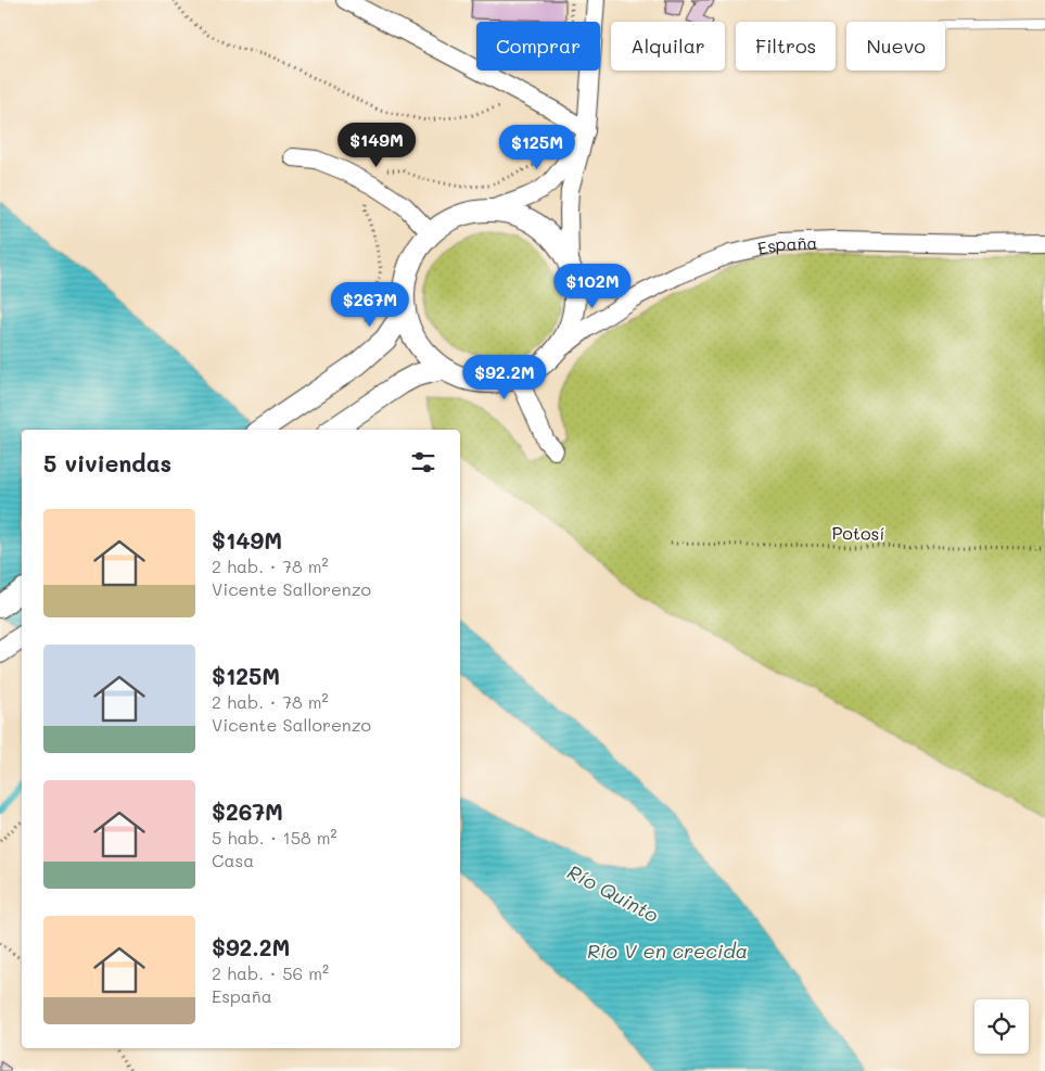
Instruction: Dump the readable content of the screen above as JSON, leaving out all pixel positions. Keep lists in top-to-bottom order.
{
  "streets": {
    "street": ["España"],
    "path": ["Potosí"]
  },
  "water": ["Río Quinto", "Río V en crecida"],
  "page": {
    "chip": [
      "Comprar",
      "Alquilar",
      "Filtros",
      "Nuevo"
    ],
    "price": [
      "$149M",
      "$125M",
      "$102M",
      "$267M",
      "$92.2M"
    ],
    "heading": "5 viviendas",
    "list": [
      {
        "name": "$149M",
        "note": "2 hab. · 78 m² · Vicente Sallorenzo"
      },
      {
        "name": "$125M",
        "note": "2 hab. · 78 m² · Vicente Sallorenzo"
      },
      {
        "name": "$267M",
        "note": "5 hab. · 158 m² · Casa"
      },
      {
        "name": "$92.2M",
        "note": "2 hab. · 56 m² · España"
      }
    ]
  }
}
